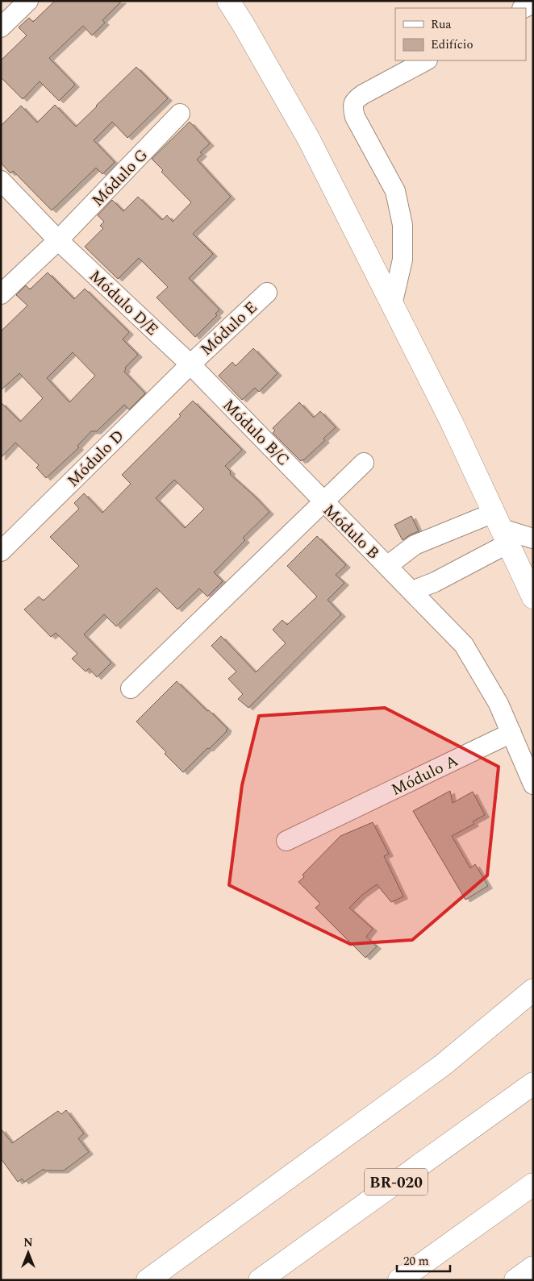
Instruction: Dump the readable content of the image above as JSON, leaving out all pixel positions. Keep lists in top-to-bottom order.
{
  "streets": {
    "main road": ["BR-020"],
    "street": [
      "Módulo G",
      "Módulo D/E",
      "Módulo E",
      "Módulo B/C",
      "Módulo D",
      "Módulo B",
      "Módulo A"
    ]
  },
  "crossings": [
    ["Módulo G", "Módulo D/E"],
    ["Módulo D/E", "Módulo E"],
    ["Módulo D/E", "Módulo B/C"],
    ["Módulo D/E", "Módulo D"],
    ["Módulo E", "Módulo B/C"],
    ["Módulo E", "Módulo D"],
    ["Módulo B/C", "Módulo D"],
    ["Módulo B/C", "Módulo B"],
    ["Módulo B", "Módulo A"]
  ],
  "legend": ["Rua", "Edifício"],
  "scale_bar": "20 m",
  "north": "top"
}
